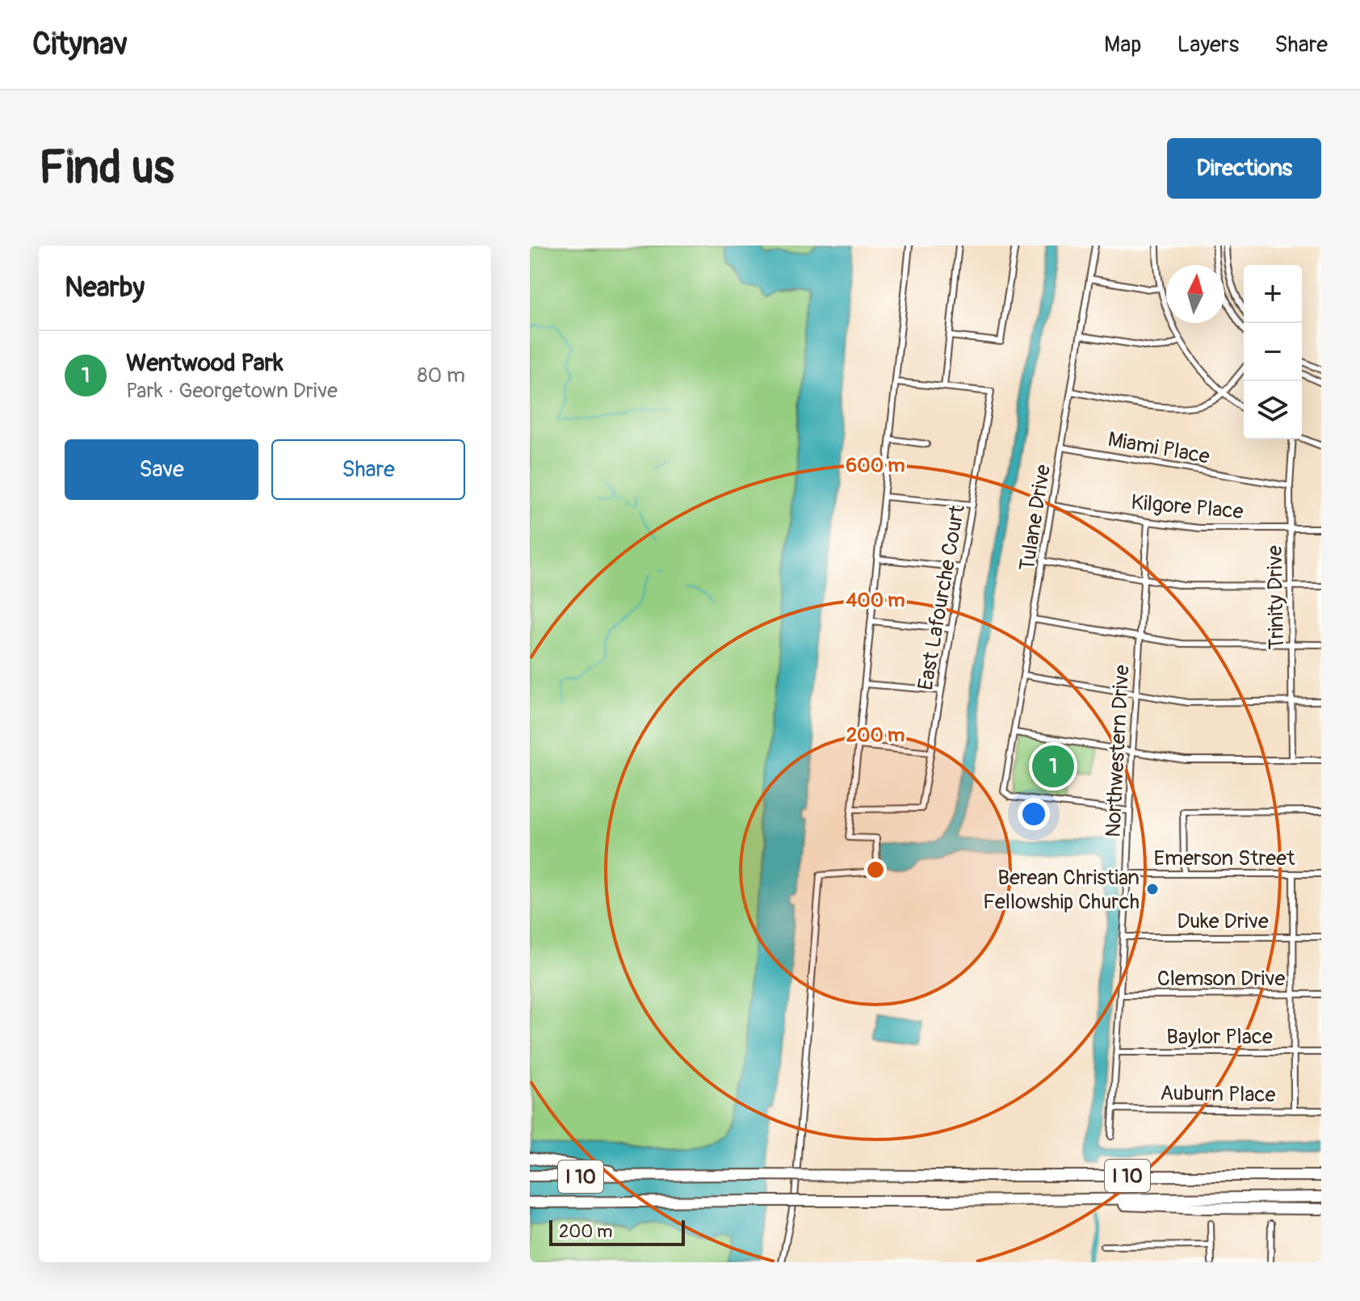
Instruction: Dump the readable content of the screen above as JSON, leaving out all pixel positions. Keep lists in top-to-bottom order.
{
  "streets": {
    "highway": ["I 10"],
    "street": [
      "Miami Place",
      "Kilgore Place",
      "Tulane Drive",
      "East Lafourche Court",
      "Trinity Drive",
      "Northwestern Drive",
      "Emerson Street",
      "Duke Drive",
      "Clemson Drive",
      "Baylor Place",
      "Auburn Place"
    ]
  },
  "crossings": [
    ["Miami Place", "Tulane Drive"],
    ["Miami Place", "Trinity Drive"],
    ["Kilgore Place", "Tulane Drive"],
    ["Kilgore Place", "Trinity Drive"],
    ["Kilgore Place", "Northwestern Drive"],
    ["Tulane Drive", "Northwestern Drive"],
    ["Northwestern Drive", "Emerson Street"],
    ["Northwestern Drive", "Duke Drive"],
    ["Northwestern Drive", "Clemson Drive"],
    ["Northwestern Drive", "Baylor Place"],
    ["Northwestern Drive", "Auburn Place"]
  ],
  "places": ["Berean Christian Fellowship Church"],
  "scale_bar": "200 m",
  "north": "top",
  "page": {
    "header": "Citynav",
    "nav": ["Map", "Layers", "Share"],
    "buttons": [
      "Directions",
      ["Save", "Share"]
    ],
    "title": "Find us",
    "heading": "Nearby",
    "map_buttons": ["+", "−"],
    "list": [
      {
        "mark": "1",
        "name": "Wentwood Park",
        "note": "Park · Georgetown Drive",
        "value": "80 m"
      }
    ],
    "pins": "1",
    "scale": "200 m"
  },
  "rings": ["600 m", "400 m", "200 m"]
}
